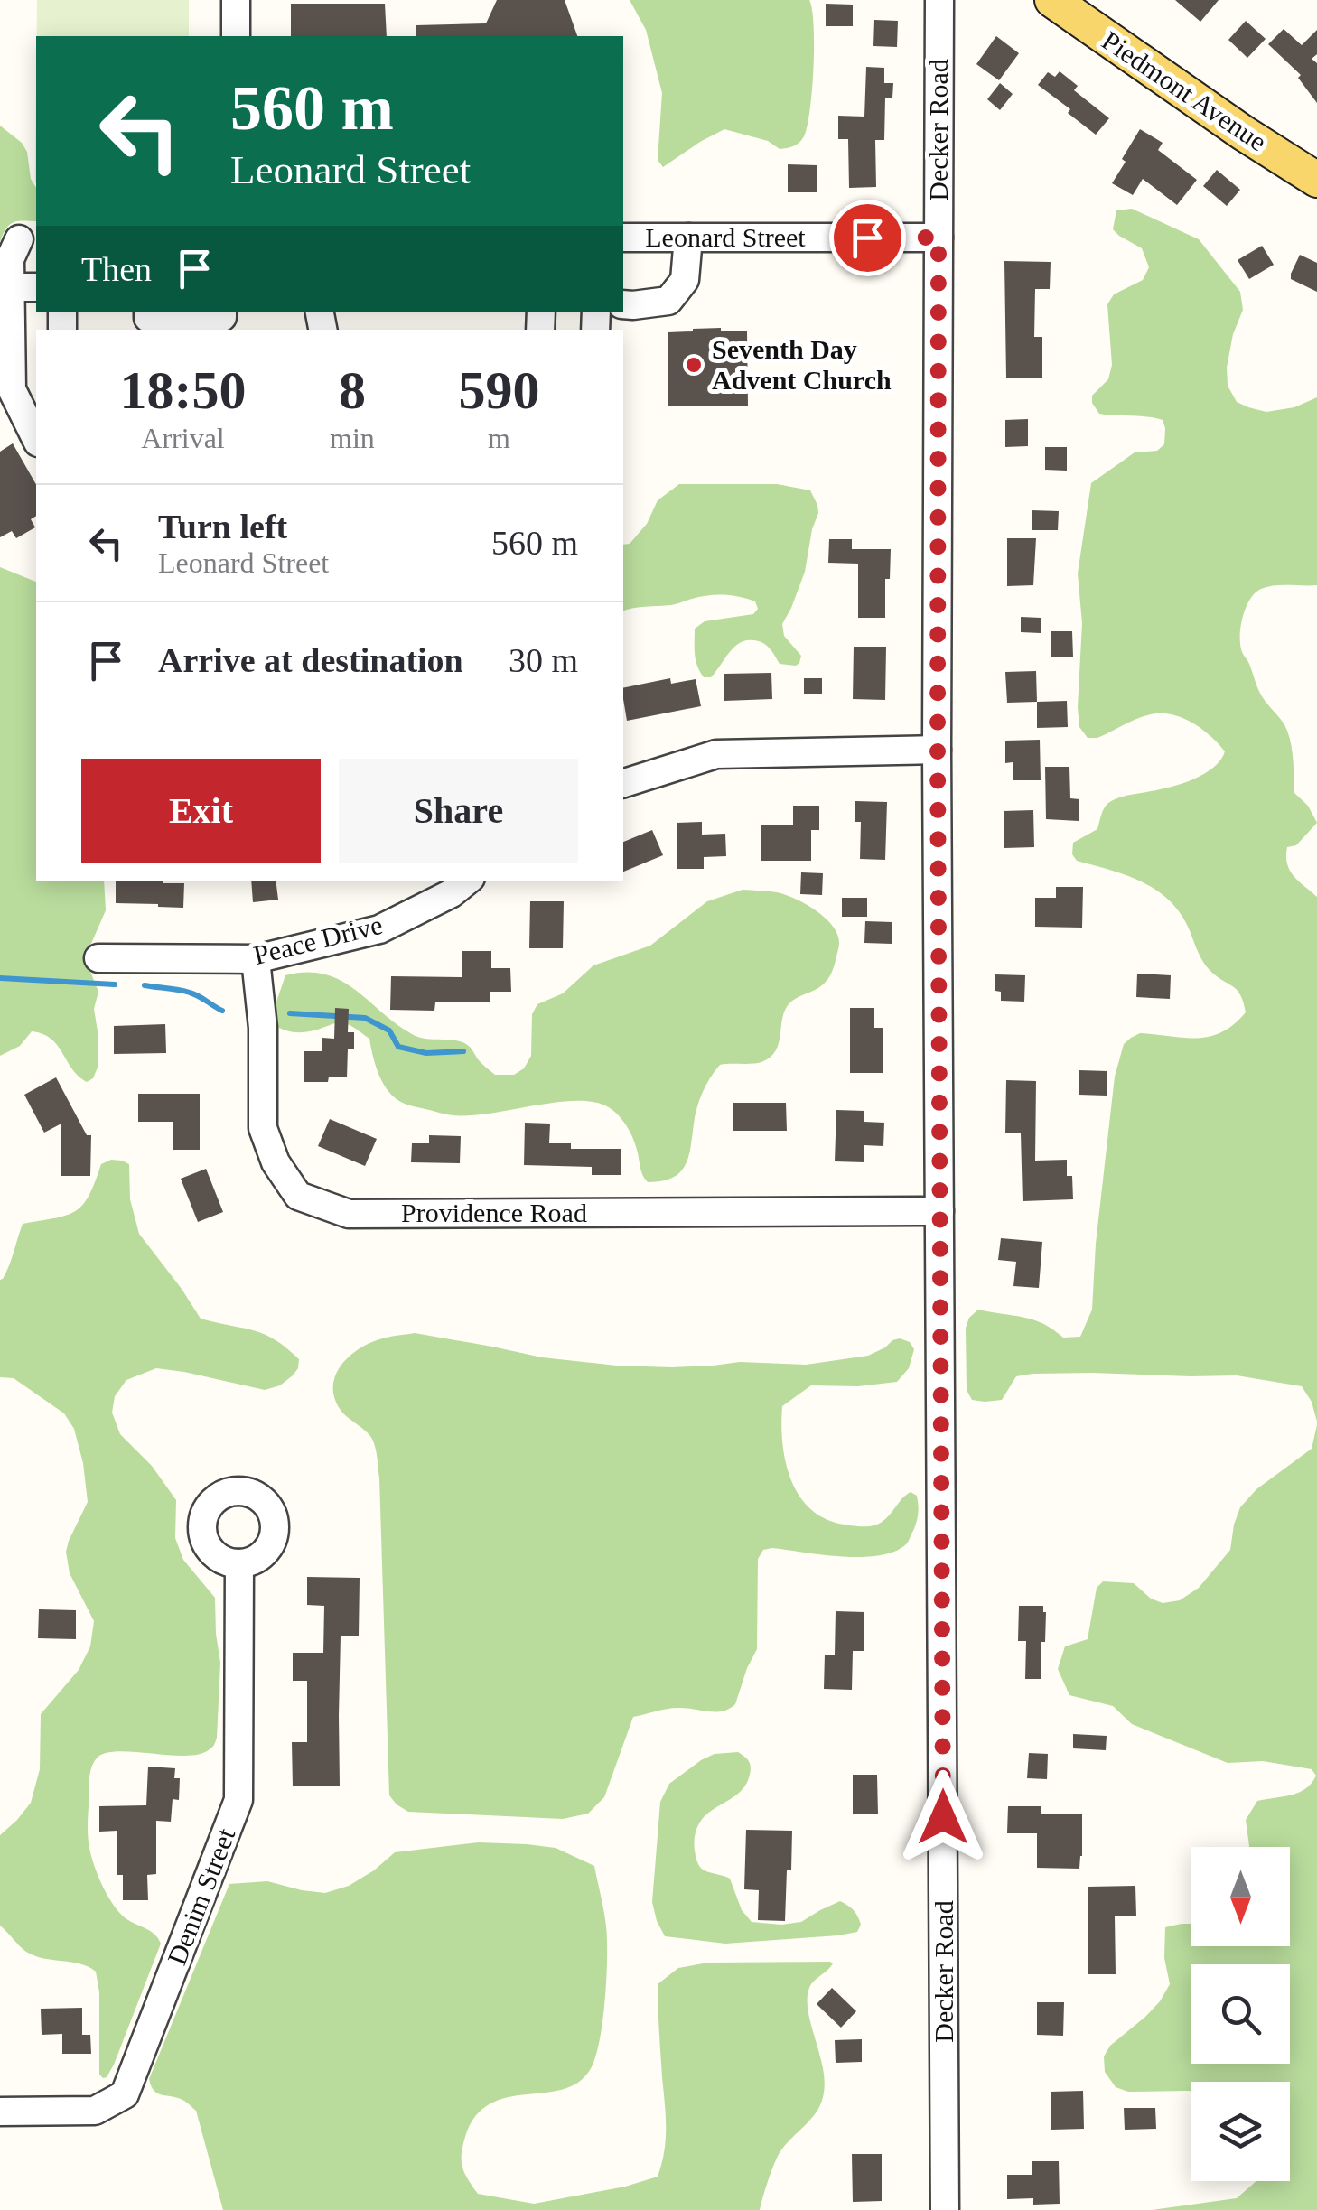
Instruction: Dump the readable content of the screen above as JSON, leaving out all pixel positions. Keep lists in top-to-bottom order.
{
  "streets": {
    "main road": ["Piedmont Avenue"],
    "street": [
      "Decker Road",
      "Leonard Street",
      "Peace Drive",
      "Providence Road",
      "Denim Street"
    ]
  },
  "crossings": [
    ["Decker Road", "Leonard Street"],
    ["Decker Road", "Providence Road"],
    ["Peace Drive", "Providence Road"]
  ],
  "places": ["Seventh Day Advent Church"],
  "north": "bottom",
  "page": {
    "turn": ["560 m", "Leonard Street"],
    "then": "Then",
    "eta": [
      "18:50",
      "Arrival",
      "8",
      "min",
      "590",
      "m"
    ],
    "list": [
      {
        "name": "Turn left",
        "note": "Leonard Street",
        "value": "560 m"
      },
      {
        "name": "Arrive at destination",
        "value": "30 m"
      }
    ],
    "buttons": ["Exit", "Share"]
  }
}
